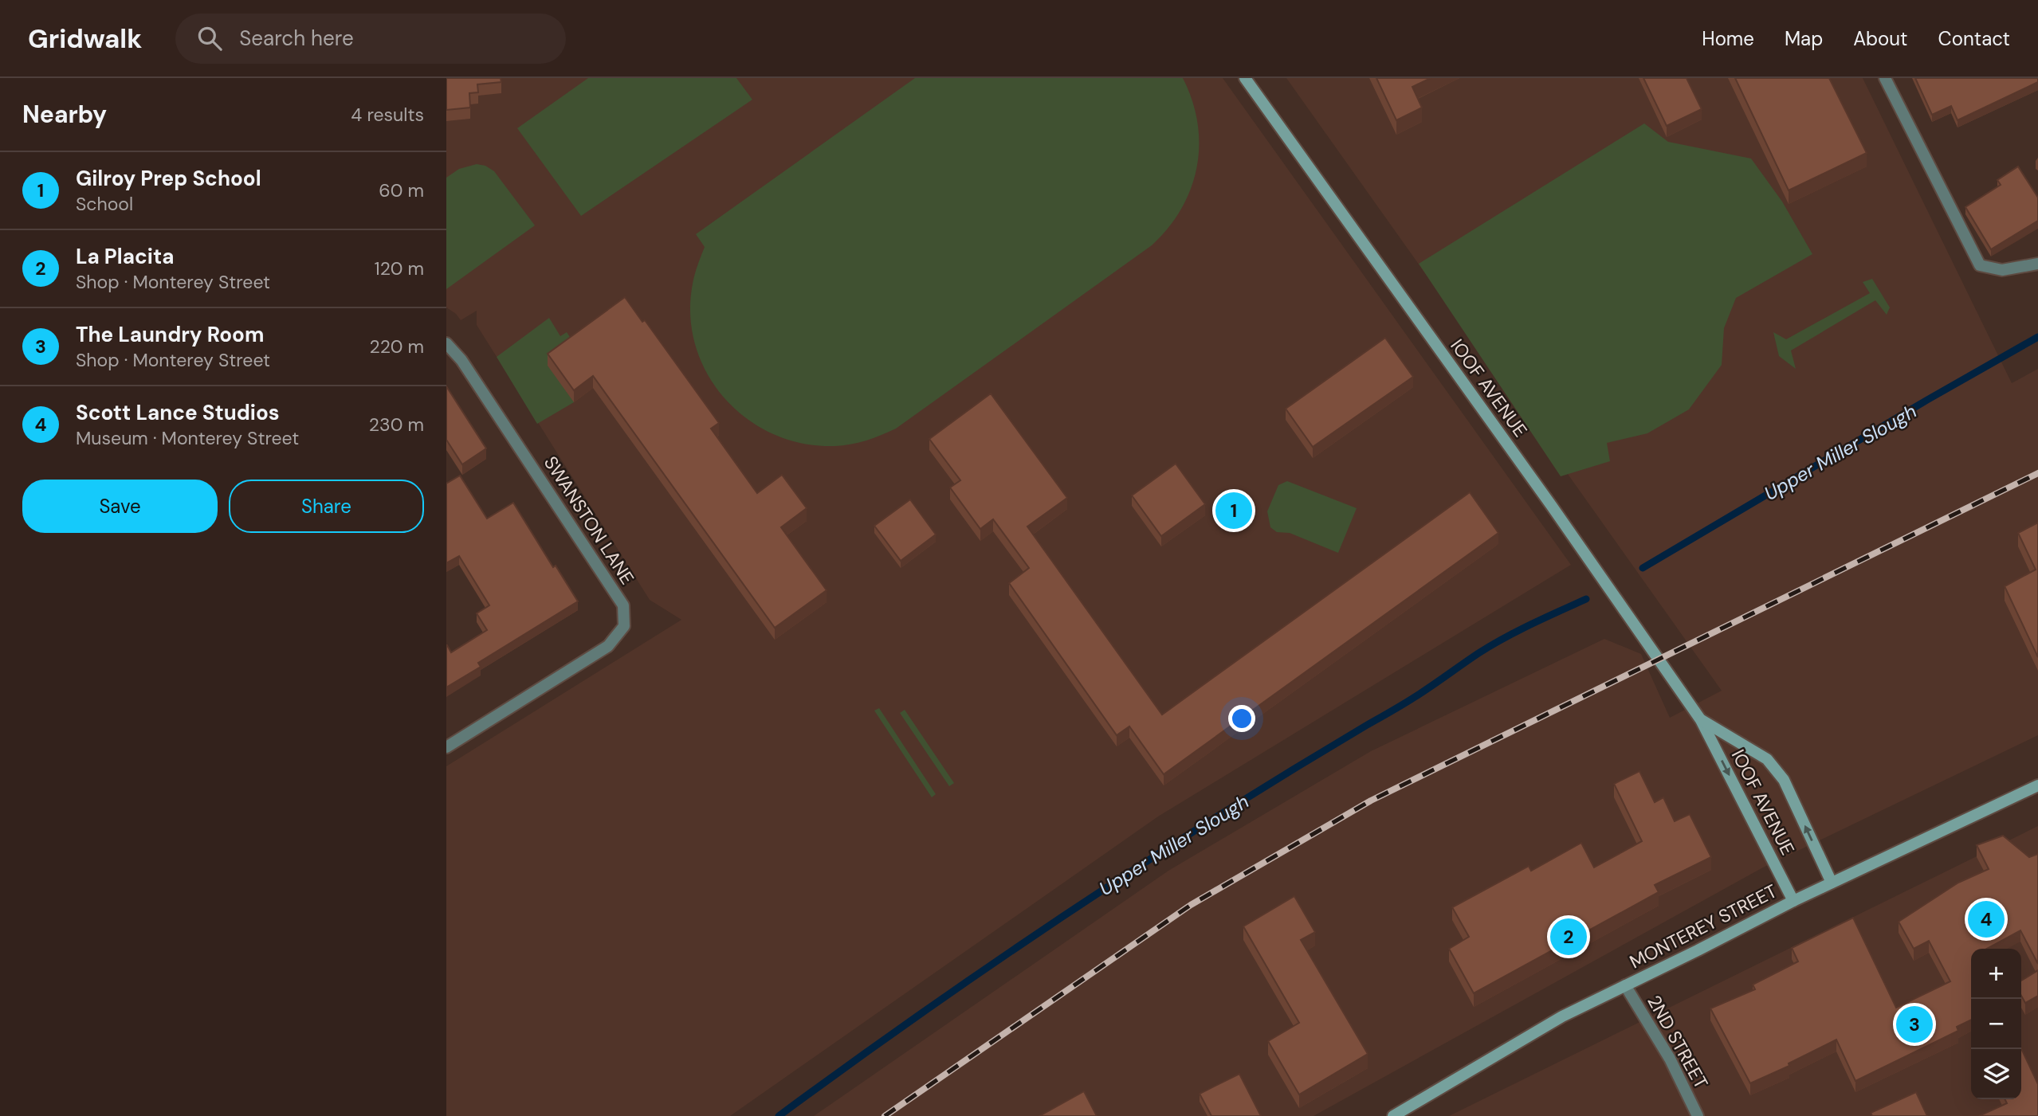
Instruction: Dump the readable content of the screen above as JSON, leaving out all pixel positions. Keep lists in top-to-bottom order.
{
  "streets": {
    "street": [
      "IOOF AVENUE",
      "SWANSTON LANE",
      "MONTEREY STREET",
      "2ND STREET"
    ]
  },
  "crossings": [
    ["IOOF AVENUE", "MONTEREY STREET"],
    ["MONTEREY STREET", "2ND STREET"]
  ],
  "water": ["Upper Miller Slough"],
  "page": {
    "header": "Gridwalk",
    "search": "Search here",
    "nav": [
      "Home",
      "Map",
      "About",
      "Contact"
    ],
    "heading": ["Nearby", "4 results"],
    "list": [
      {
        "mark": "1",
        "name": "Gilroy Prep School",
        "note": "School",
        "value": "60 m"
      },
      {
        "mark": "2",
        "name": "La Placita",
        "note": "Shop · Monterey Street",
        "value": "120 m"
      },
      {
        "mark": "3",
        "name": "The Laundry Room",
        "note": "Shop · Monterey Street",
        "value": "220 m"
      },
      {
        "mark": "4",
        "name": "Scott Lance Studios",
        "note": "Museum · Monterey Street",
        "value": "230 m"
      }
    ],
    "buttons": ["Save", "Share"],
    "pins": [
      "1",
      "4",
      "2",
      "3"
    ],
    "map_buttons": ["+", "−"]
  }
}
